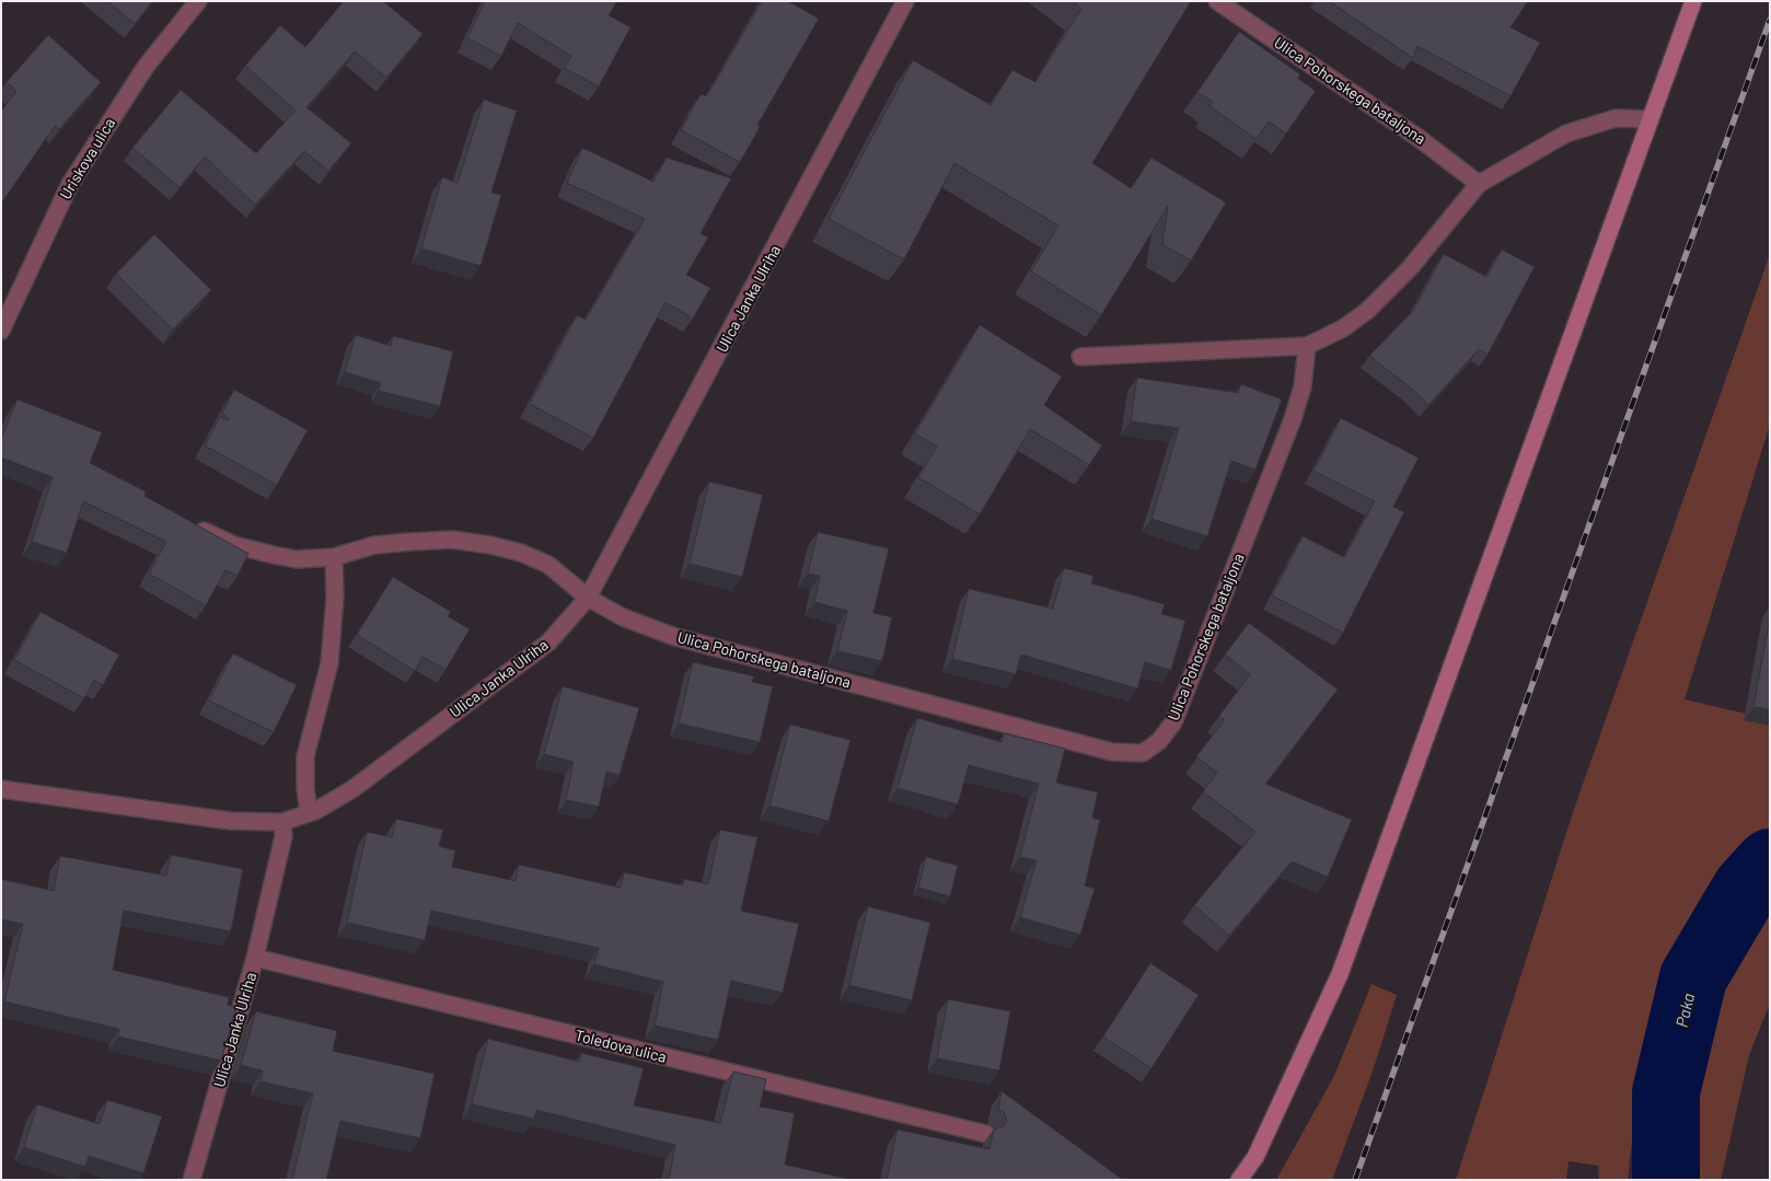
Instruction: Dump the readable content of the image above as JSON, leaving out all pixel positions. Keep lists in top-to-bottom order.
{
  "streets": {
    "street": [
      "Ulica Pohorskega bataljona",
      "Uriskova ulica",
      "Ulica Janka Ulriha",
      "Toledova ulica"
    ]
  },
  "crossings": [
    ["Ulica Pohorskega bataljona", "Ulica Janka Ulriha"],
    ["Ulica Janka Ulriha", "Toledova ulica"]
  ],
  "water": ["Paka"]
}
